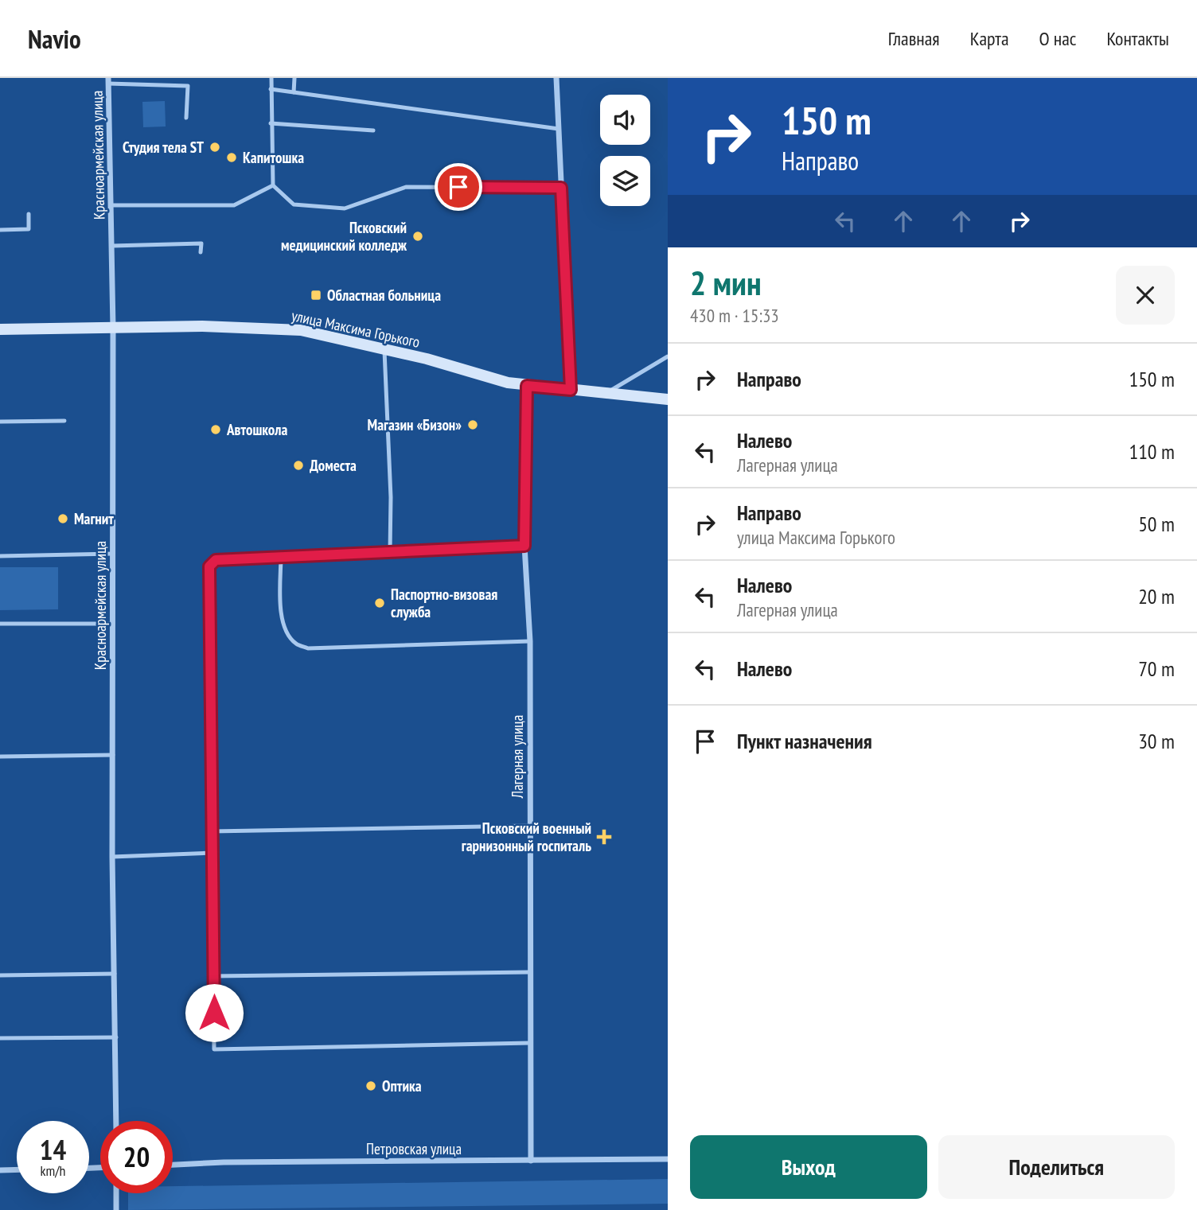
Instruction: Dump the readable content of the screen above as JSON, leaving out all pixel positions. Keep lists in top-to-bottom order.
{
  "streets": {
    "main road": ["улица Максима Горького"],
    "street": ["Красноармейская улица", "Лагерная улица", "Петровская улица"]
  },
  "crossings": [
    ["Красноармейская улица", "улица Максима Горького"],
    ["улица Максима Горького", "Лагерная улица"],
    ["Лагерная улица", "Петровская улица"]
  ],
  "places": {
    "other": [
      "Студия тела ST",
      "Капитошка",
      "Псковский медицинский колледж",
      "Магазин «Бизон»",
      "Автошкола",
      "Доместа",
      "Магнит",
      "Паспортно-визовая служба",
      "Оптика"
    ],
    "transit": ["Областная больница"],
    "health": ["Псковский военный гарнизонный госпиталь"]
  },
  "page": {
    "header": "Navio",
    "nav": [
      "Главная",
      "Карта",
      "О нас",
      "Контакты"
    ],
    "turn": ["150 m", "Направо"],
    "heading": ["2 мин", "430 m · 15:33"],
    "list": [
      {
        "name": "Направо",
        "value": "150 m"
      },
      {
        "name": "Налево",
        "note": "Лагерная улица",
        "value": "110 m"
      },
      {
        "name": "Направо",
        "note": "улица Максима Горького",
        "value": "50 m"
      },
      {
        "name": "Налево",
        "note": "Лагерная улица",
        "value": "20 m"
      },
      {
        "name": "Налево",
        "value": "70 m"
      },
      {
        "name": "Пункт назначения",
        "value": "30 m"
      }
    ],
    "speed": "14 km/h",
    "limit": "20",
    "buttons": ["Выход", "Поделиться"]
  }
}
